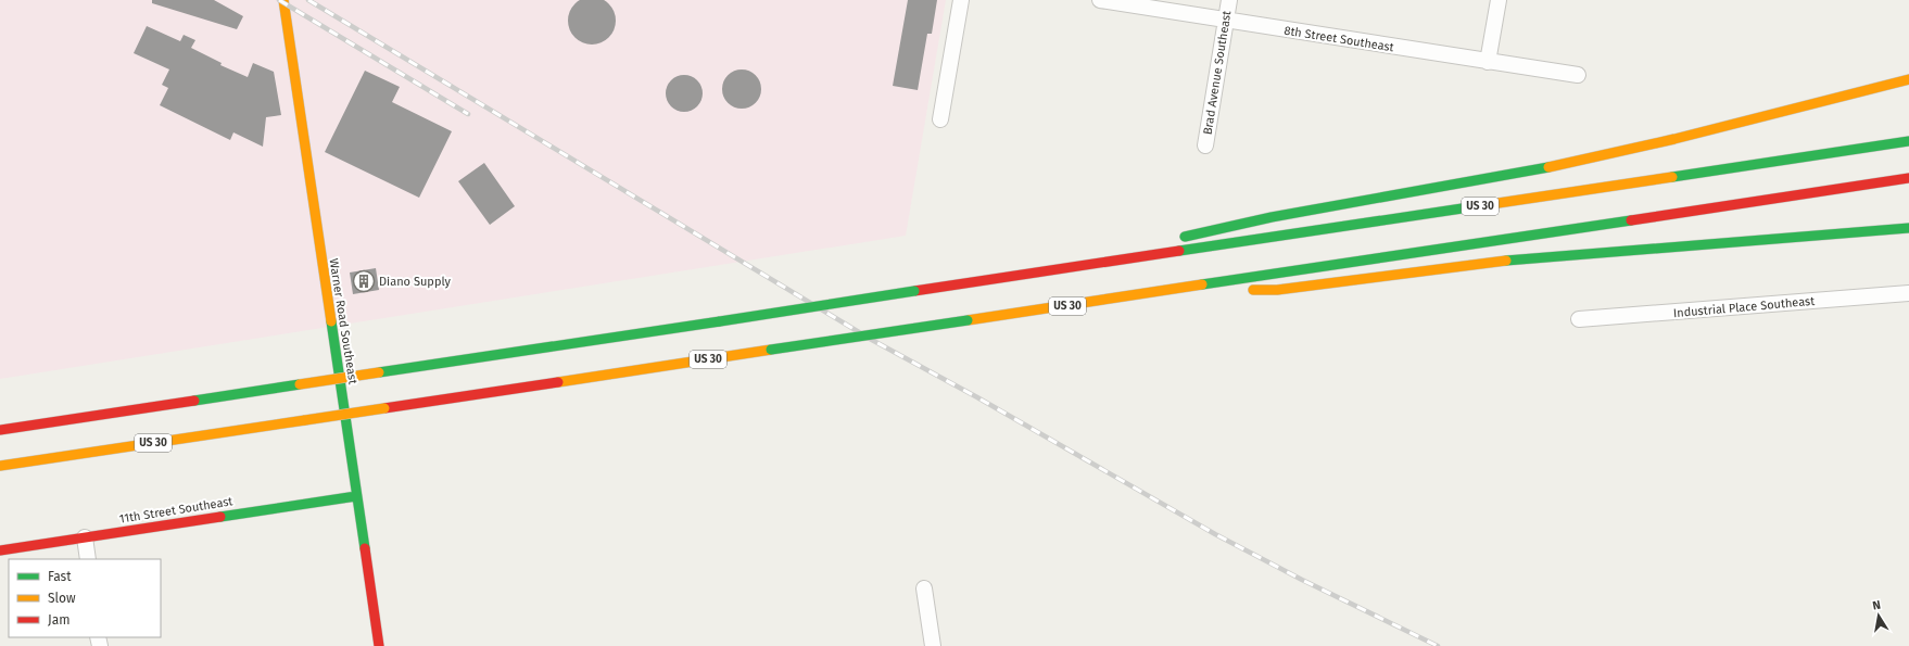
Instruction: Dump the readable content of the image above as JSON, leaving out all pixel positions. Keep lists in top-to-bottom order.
{
  "streets": {
    "main road": ["US 30", "Warner Road Southeast", "11th Street Southeast"],
    "street": ["8th Street Southeast", "Brad Avenue Southeast", "Industrial Place Southeast"]
  },
  "crossings": [
    ["8th Street Southeast", "Brad Avenue Southeast"],
    ["Warner Road Southeast", "11th Street Southeast"]
  ],
  "places": {
    "building": ["Diano Supply"]
  },
  "legend": ["Fast", "Slow", "Jam"],
  "north": "top"
}
